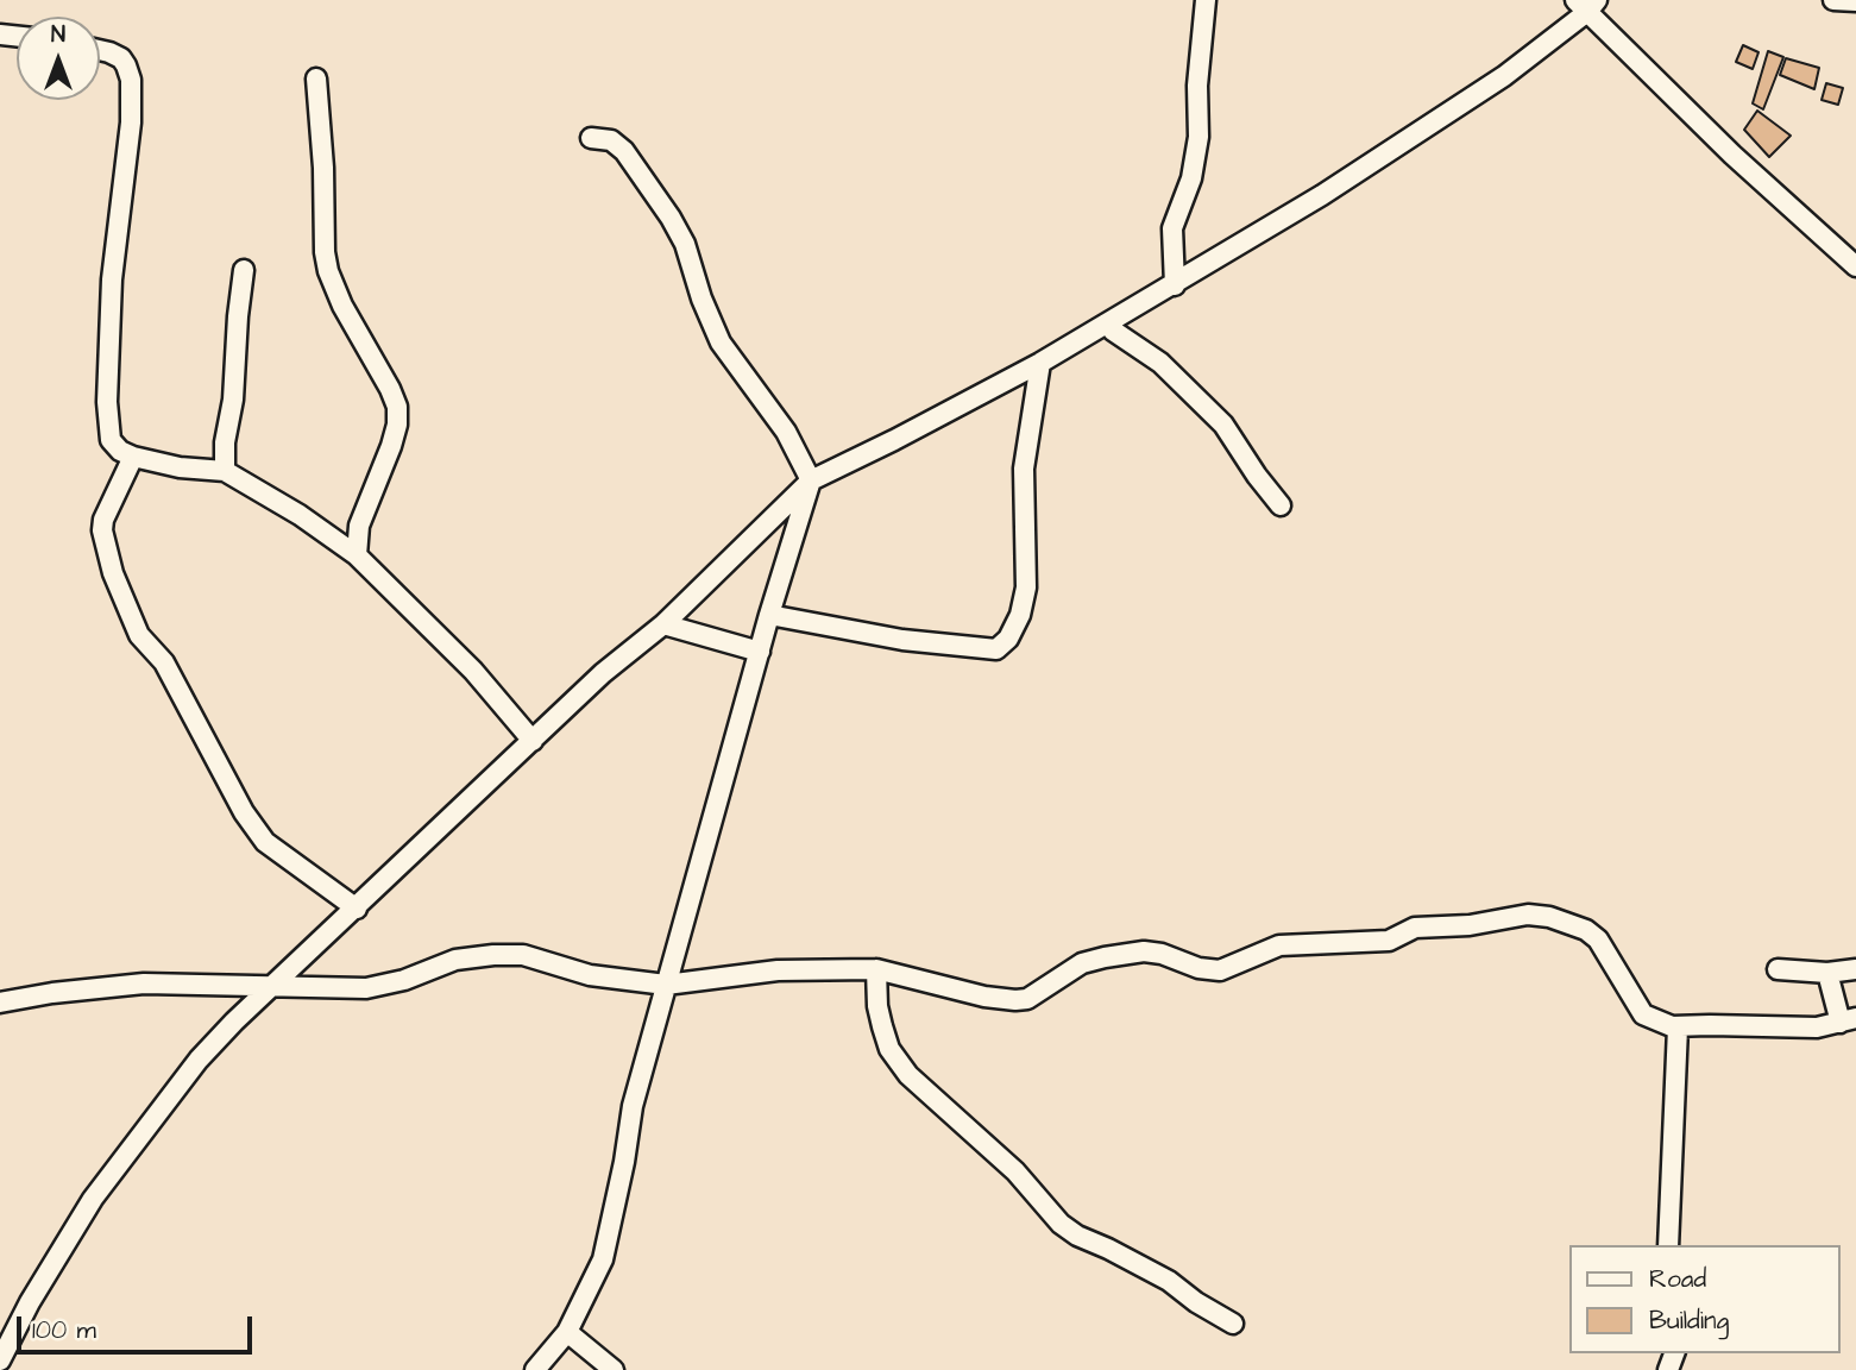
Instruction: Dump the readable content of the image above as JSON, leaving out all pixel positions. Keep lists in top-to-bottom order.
{
  "legend": ["Road", "Building"],
  "scale_bar": "100 m",
  "north": "top"
}
